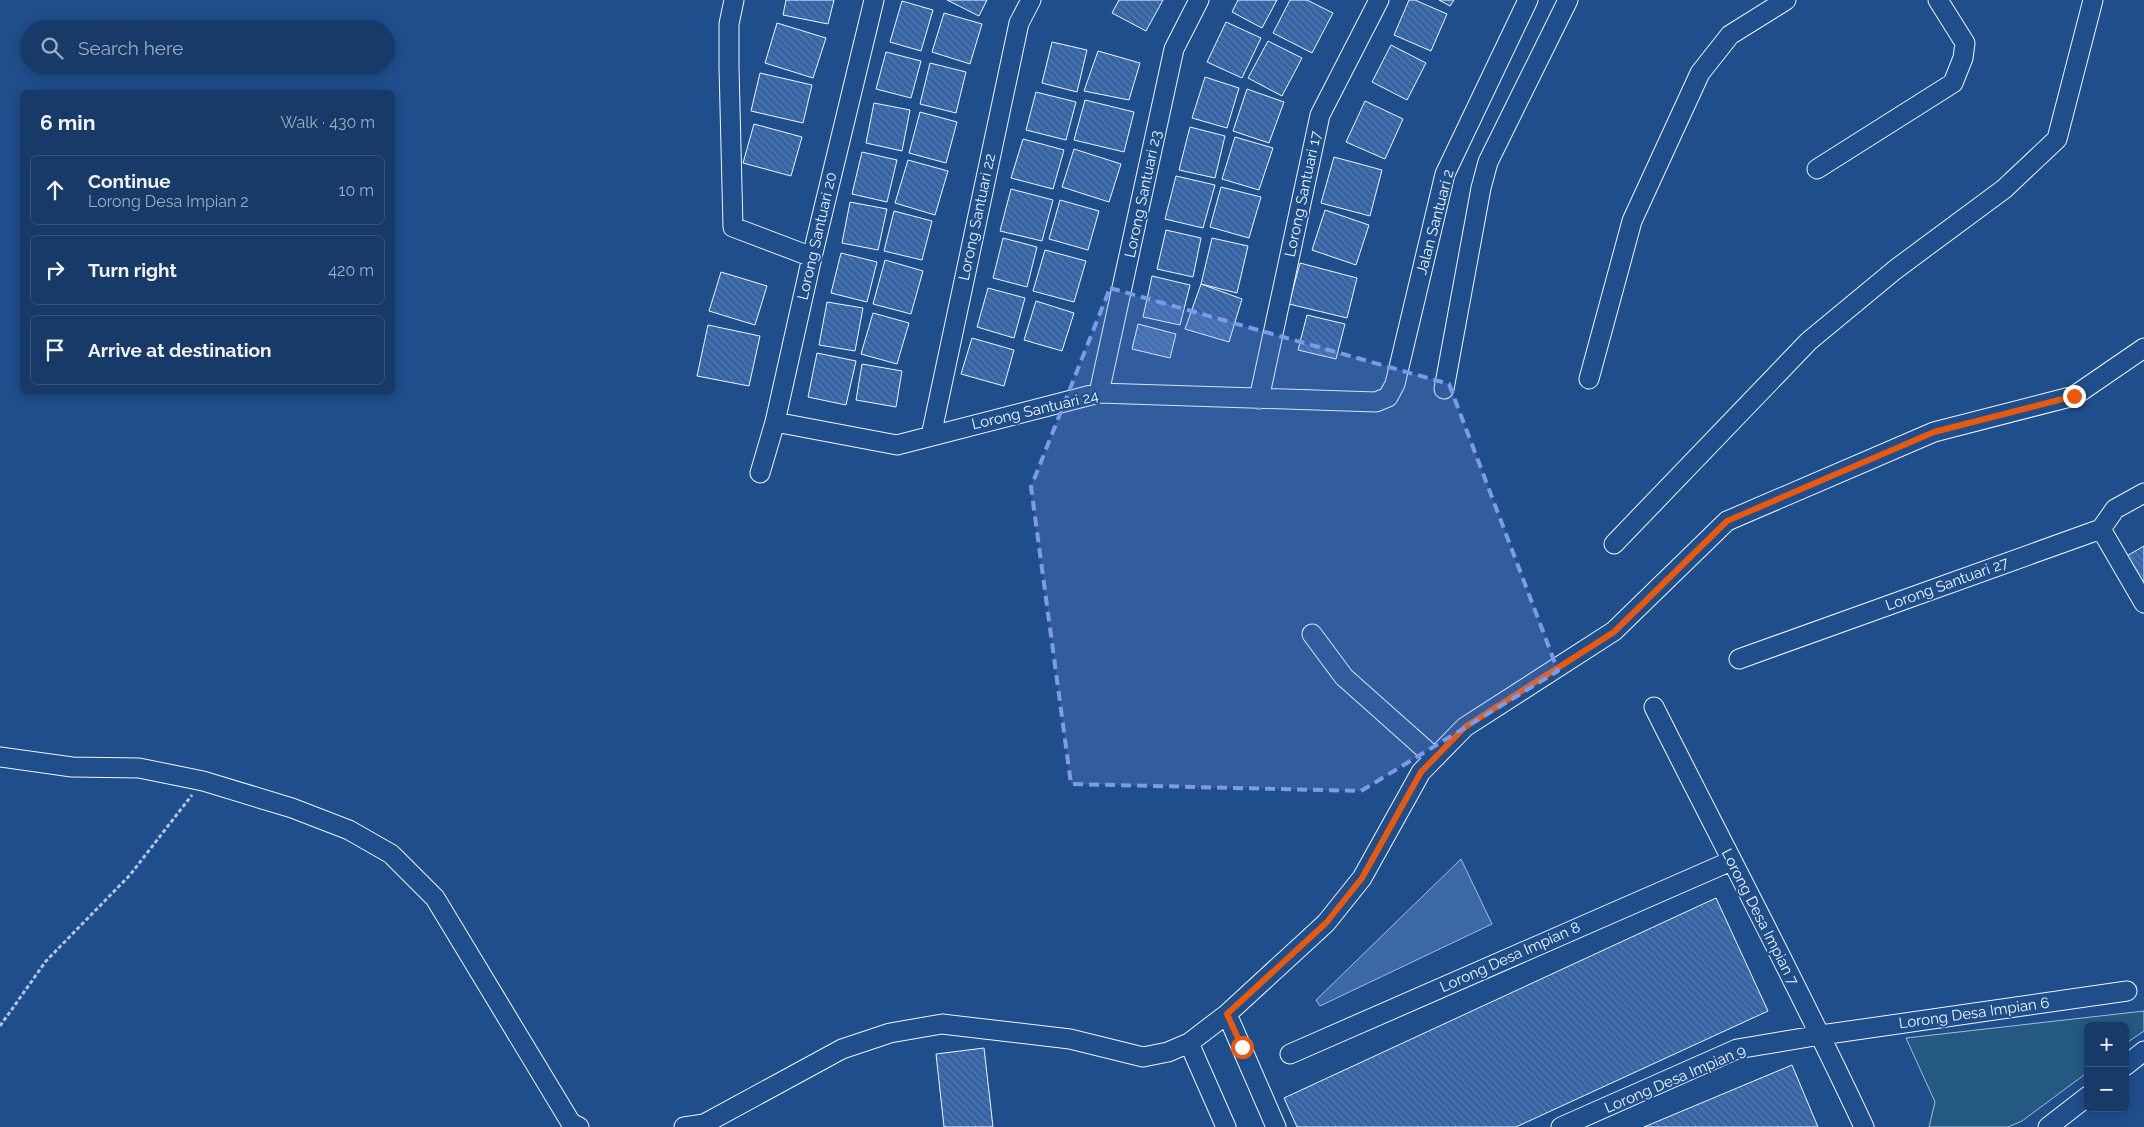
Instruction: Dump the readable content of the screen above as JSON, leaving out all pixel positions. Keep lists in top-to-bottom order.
{
  "streets": {
    "street": [
      "Lorong Santuari 23",
      "Lorong Santuari 17",
      "Lorong Santuari 22",
      "Jalan Santuari 2",
      "Lorong Santuari 20",
      "Lorong Santuari 24",
      "Lorong Santuari 27",
      "Lorong Desa Impian 7",
      "Lorong Desa Impian 8",
      "Lorong Desa Impian 6",
      "Lorong Desa Impian 9"
    ]
  },
  "crossings": [
    ["Lorong Santuari 23", "Lorong Santuari 24"],
    ["Lorong Santuari 17", "Lorong Santuari 24"],
    ["Lorong Santuari 22", "Lorong Santuari 24"],
    ["Jalan Santuari 2", "Lorong Santuari 24"],
    ["Lorong Santuari 20", "Lorong Santuari 24"],
    ["Lorong Desa Impian 7", "Lorong Desa Impian 8"],
    ["Lorong Desa Impian 7", "Lorong Desa Impian 6"],
    ["Lorong Desa Impian 7", "Lorong Desa Impian 9"],
    ["Lorong Desa Impian 6", "Lorong Desa Impian 9"]
  ],
  "page": {
    "search": "Search here",
    "heading": ["6 min", "Walk · 430 m"],
    "list": [
      ["Continue", "Lorong Desa Impian 2", "10 m"],
      ["Turn right", "420 m"],
      "Arrive at destination"
    ],
    "map_buttons": ["+", "−"]
  }
}
